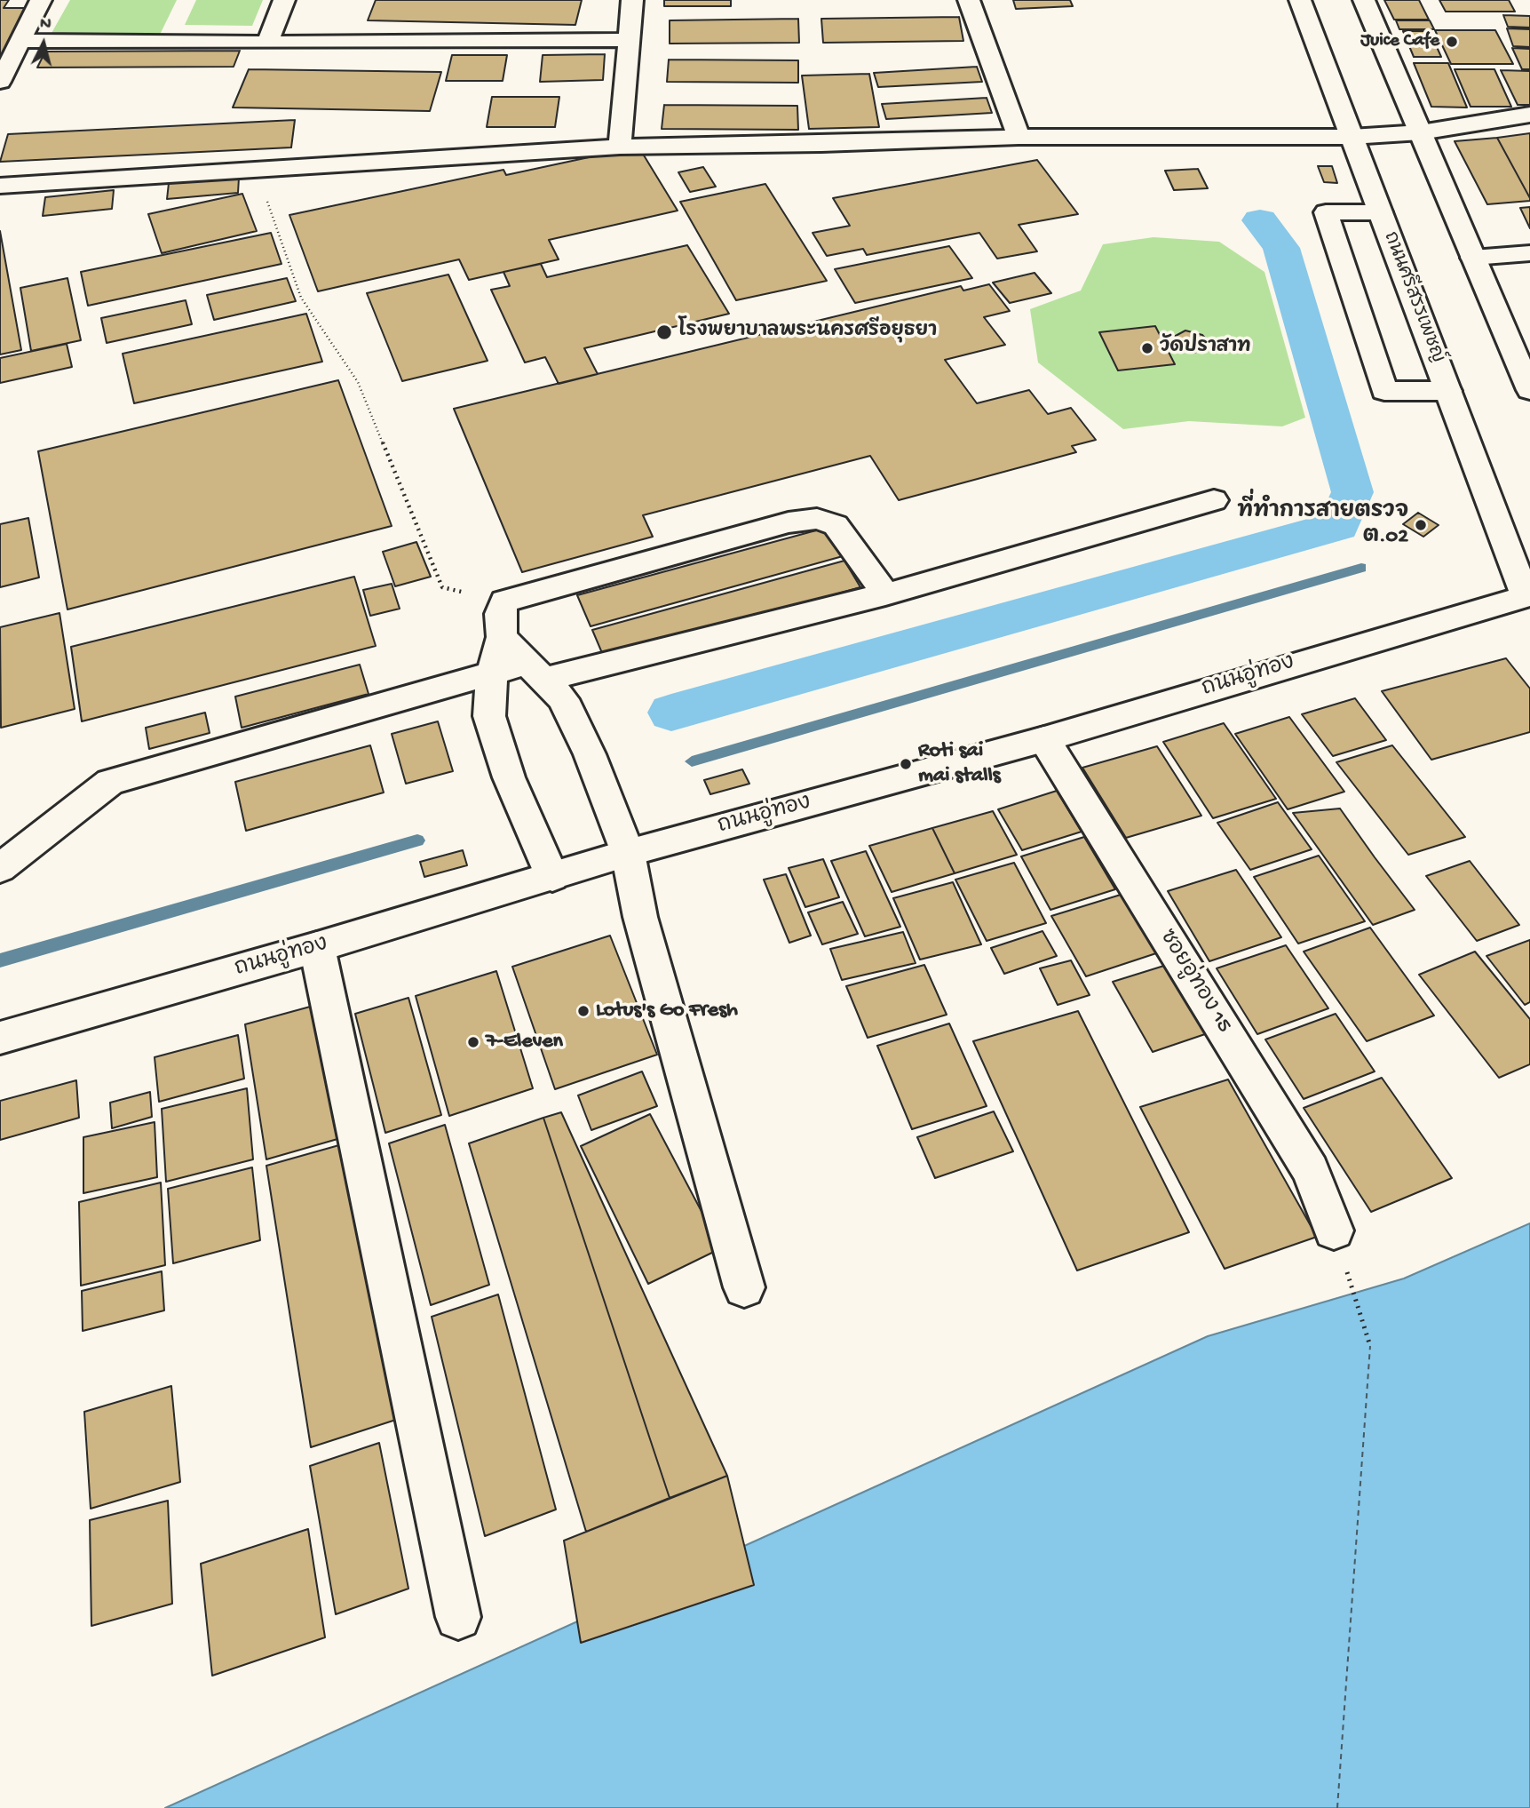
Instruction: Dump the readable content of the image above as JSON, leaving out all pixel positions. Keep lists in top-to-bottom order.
{
  "streets": {
    "main road": ["ถนนศรีสรรเพชญ์", "ถนนอู่ทอง", "ซอยอู่ทอง 15"]
  },
  "crossings": [
    ["ถนนศรีสรรเพชญ์", "ถนนอู่ทอง"],
    ["ถนนอู่ทอง", "ซอยอู่ทอง 15"]
  ],
  "places": [
    "Juice Cafe",
    "โรงพยาบาลพระนครศรีอยุธยา",
    "วัดปราสาท",
    "ที่ทำการสายตรวจ ต.02",
    "Roti sai mai stalls",
    "Lotus's Go Fresh",
    "7-Eleven"
  ],
  "north": "top"
}
